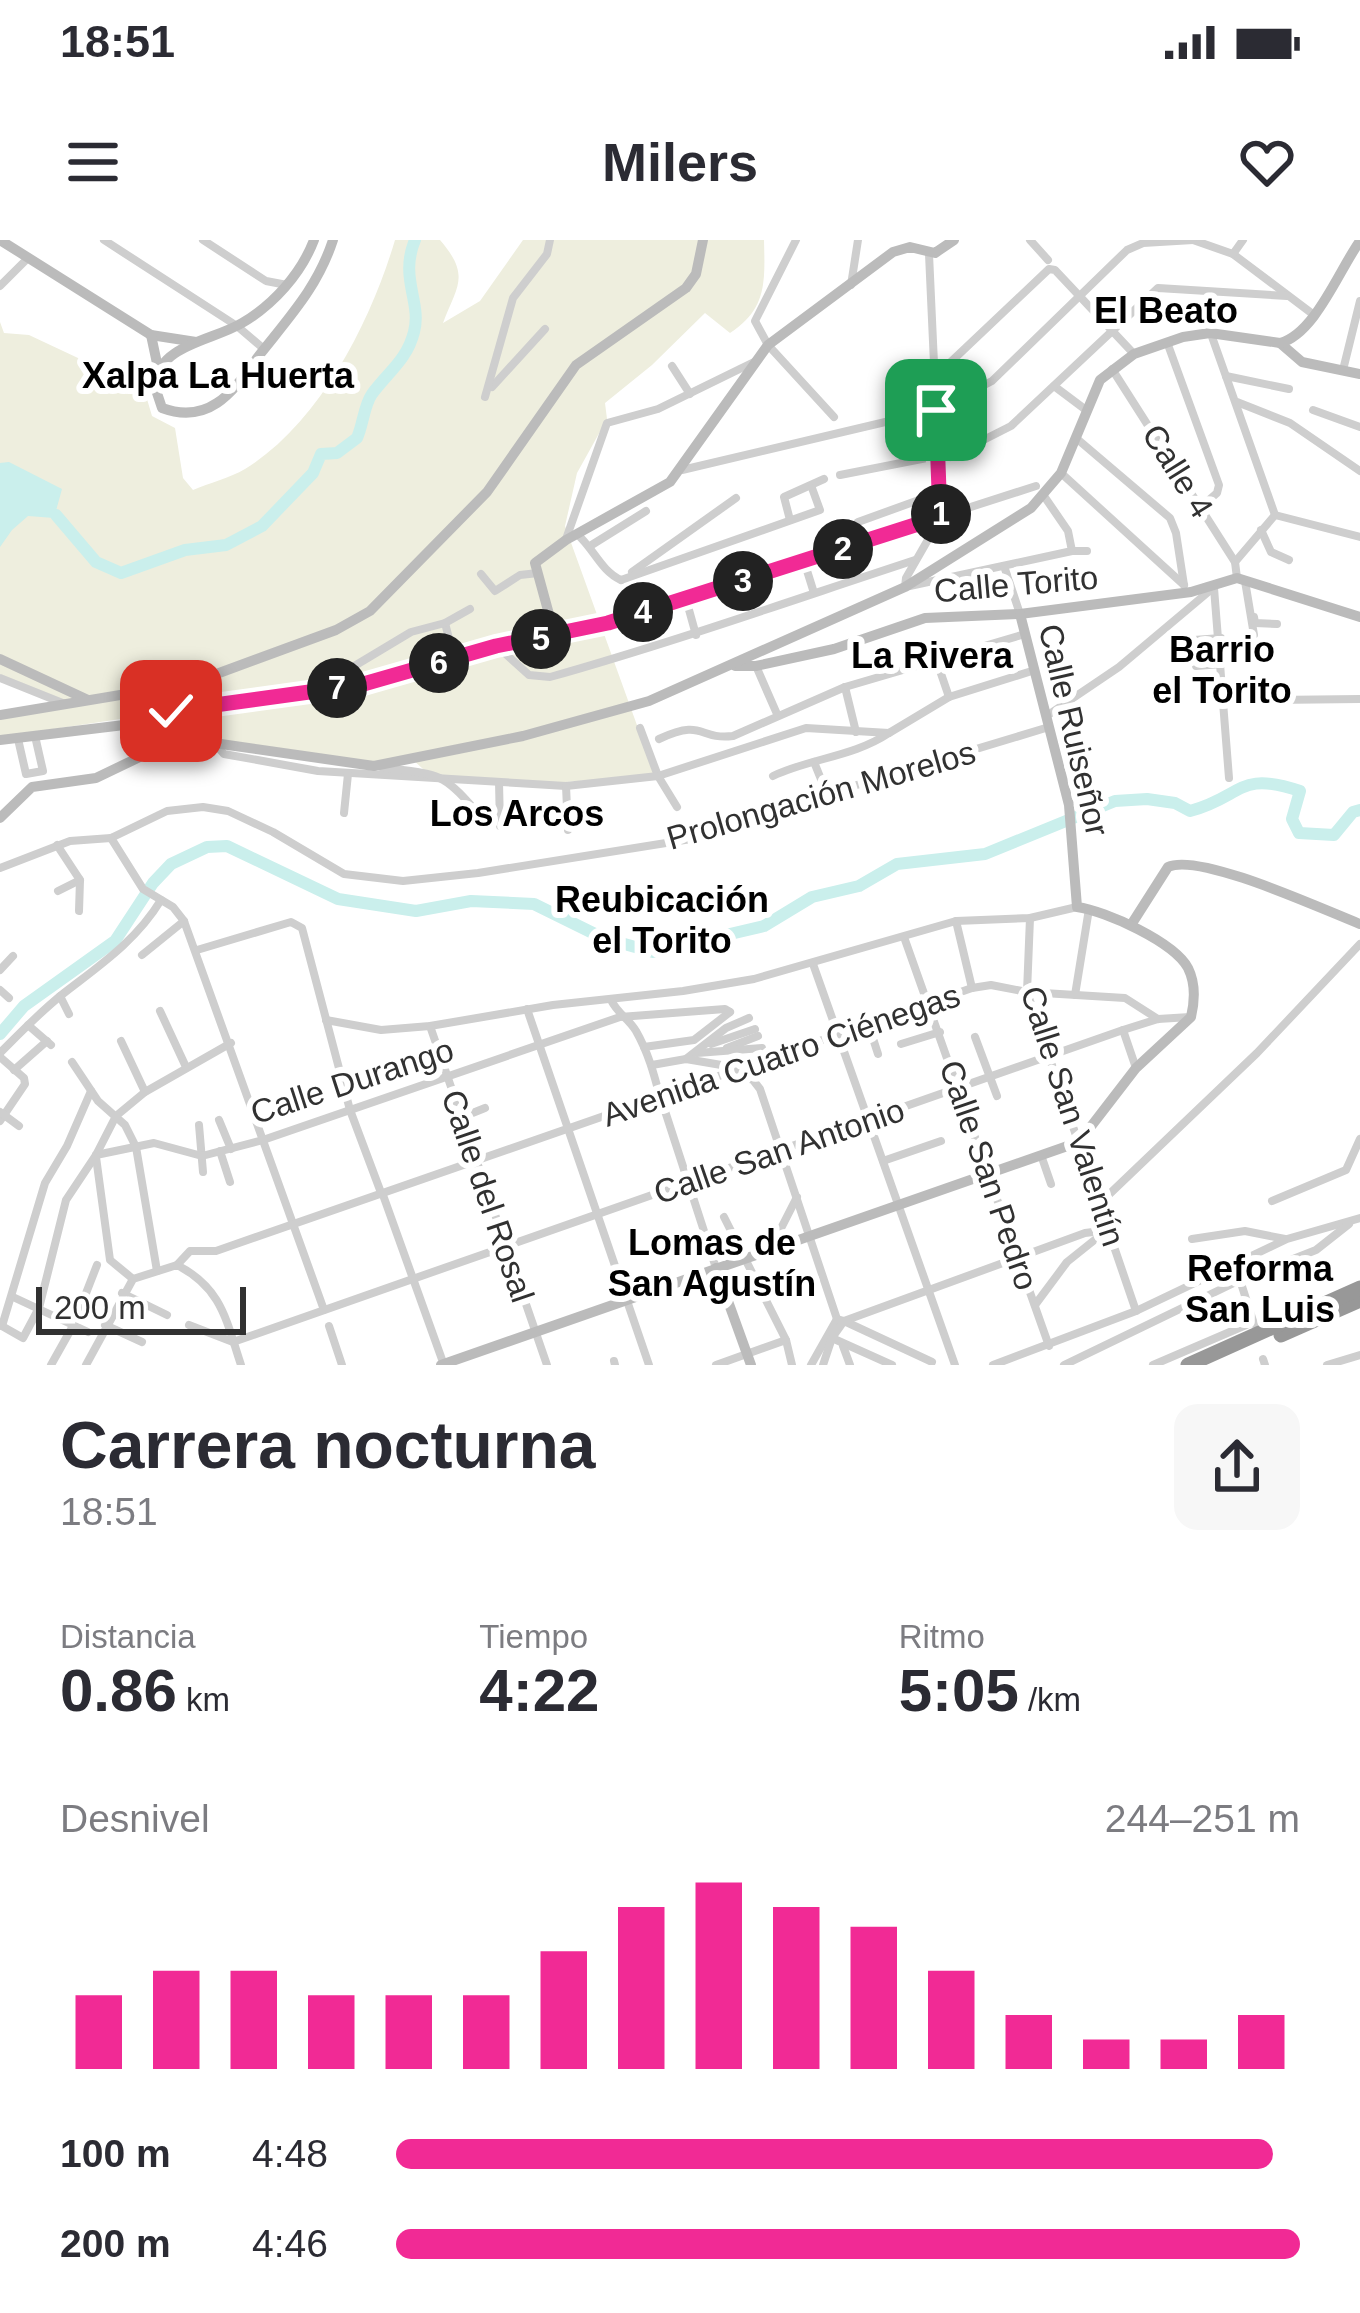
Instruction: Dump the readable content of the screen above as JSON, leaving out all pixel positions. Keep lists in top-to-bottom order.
{
  "streets": {
    "main road": ["Calle Torito", "Calle Ruiseñor"],
    "street": [
      "Calle 4",
      "Prolongación Morelos",
      "Avenida Cuatro Ciénegas",
      "Calle Durango",
      "Calle San Valentín",
      "Calle San Antonio",
      "Calle San Pedro",
      "Calle del Rosal"
    ]
  },
  "crossings": [
    ["Calle 4", "Calle Torito"],
    ["Calle Torito", "Calle Ruiseñor"],
    ["Calle Torito", "Prolongación Morelos"],
    ["Calle Ruiseñor", "Prolongación Morelos"],
    ["Avenida Cuatro Ciénegas", "Calle San Valentín"],
    ["Avenida Cuatro Ciénegas", "Calle San Antonio"],
    ["Avenida Cuatro Ciénegas", "Calle San Pedro"],
    ["Avenida Cuatro Ciénegas", "Calle del Rosal"],
    ["Calle Durango", "Calle del Rosal"],
    ["Calle San Valentín", "Calle San Antonio"],
    ["Calle San Antonio", "Calle San Pedro"],
    ["Calle San Antonio", "Calle del Rosal"]
  ],
  "districts": [
    "El Beato",
    "Xalpa La Huerta",
    "Barrio el Torito",
    "La Rivera",
    "Los Arcos",
    "Reubicación el Torito",
    "Lomas de San Agustín",
    "Reforma San Luis"
  ],
  "scale_bar": "200 m",
  "page": {
    "status": "18:51",
    "header": "Milers",
    "pins": [
      "1",
      "2",
      "3",
      "4",
      "5",
      "6",
      "7"
    ],
    "scale": "200 m",
    "heading": ["Carrera nocturna", "18:51"],
    "stats": [
      ["Distancia", "0.86 km"],
      ["Tiempo", "4:22"],
      ["Ritmo", "5:05 /km"]
    ],
    "chart": ["Desnivel", "244–251 m"],
    "list": [
      {
        "name": "100 m",
        "note": "4:48"
      },
      {
        "name": "200 m",
        "note": "4:46"
      }
    ]
  }
}
